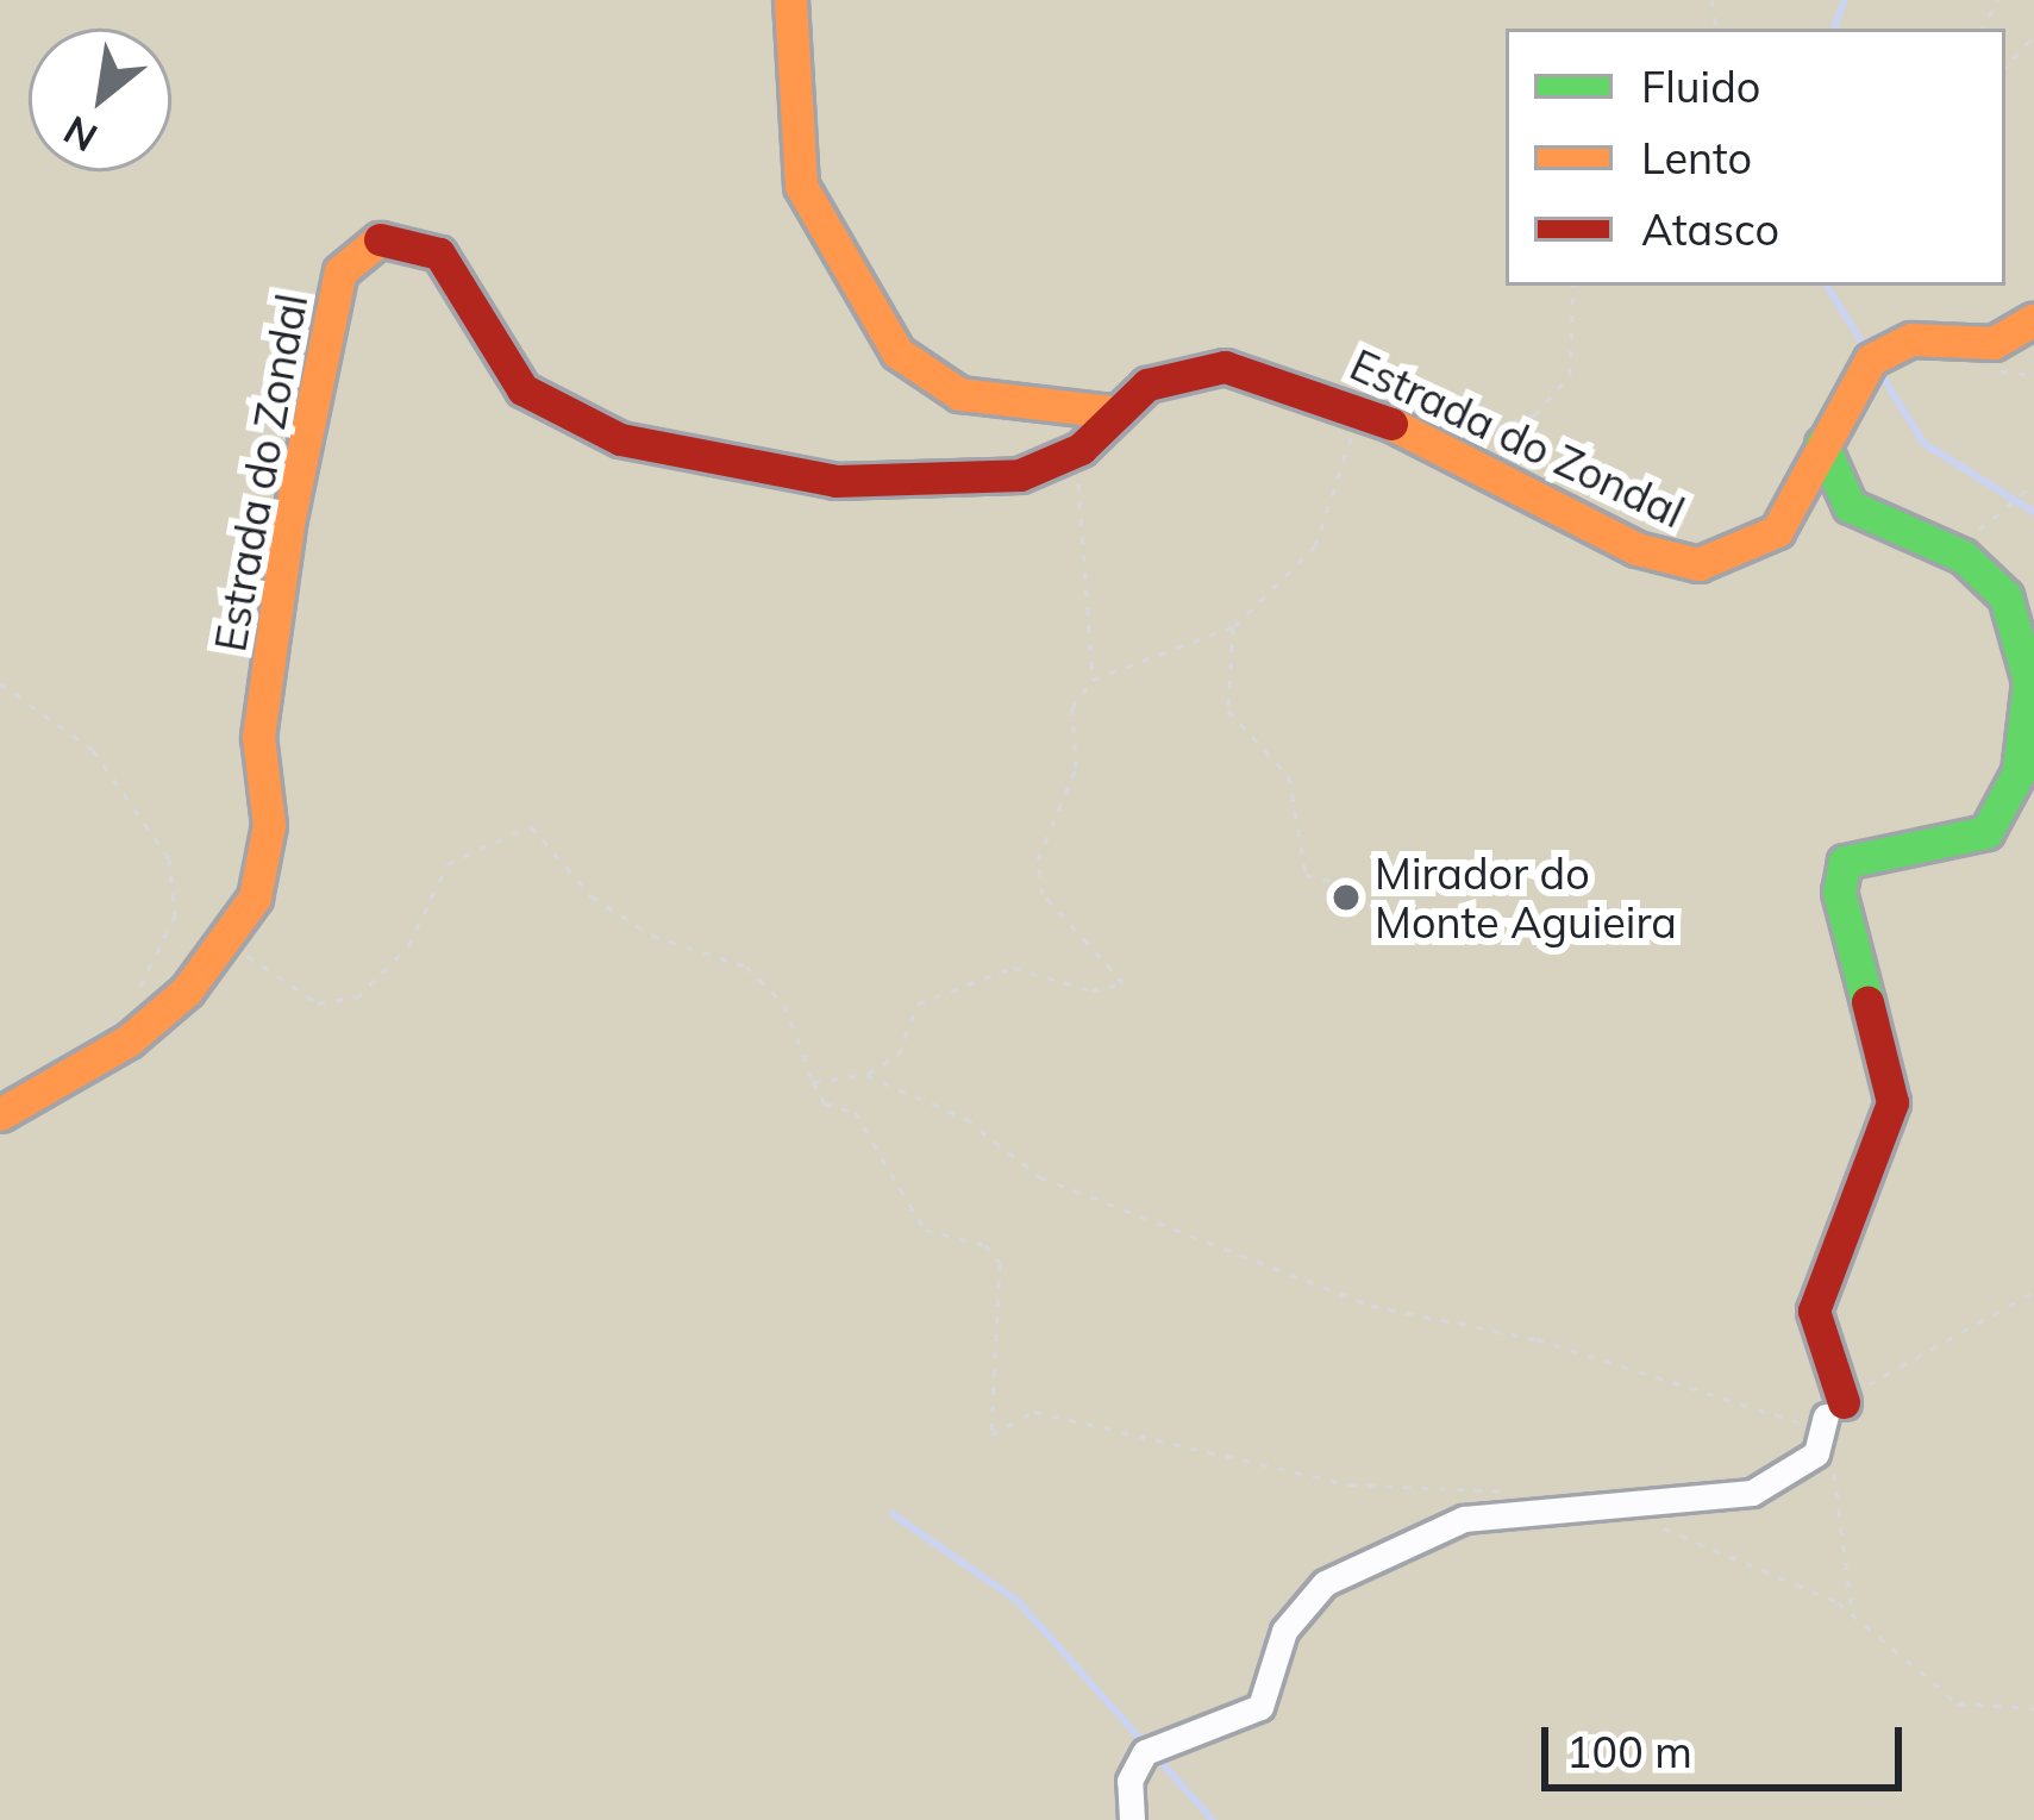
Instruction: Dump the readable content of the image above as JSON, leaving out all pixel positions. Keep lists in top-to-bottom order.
{
  "streets": {
    "street": ["Estrada do Zondal"]
  },
  "places": ["Mirador do Monte Aguieira"],
  "legend": ["Fluido", "Lento", "Atasco"],
  "scale_bar": "100 m",
  "north": "bottom left"
}
